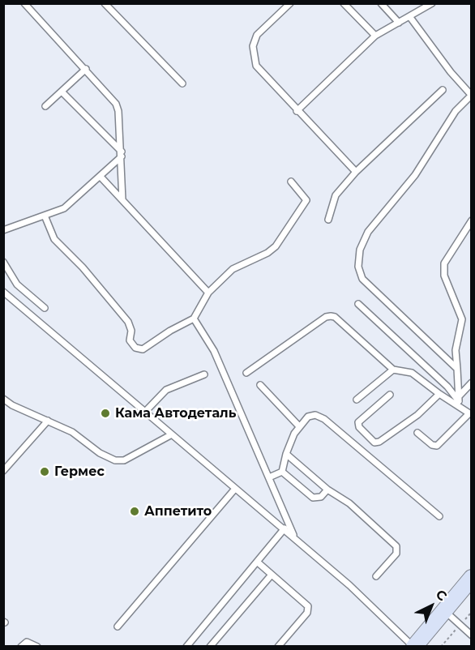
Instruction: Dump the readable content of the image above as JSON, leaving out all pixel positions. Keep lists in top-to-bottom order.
{
  "places": ["Кама Автодеталь", "Гермес", "Аппетито"],
  "north": "top right"
}
